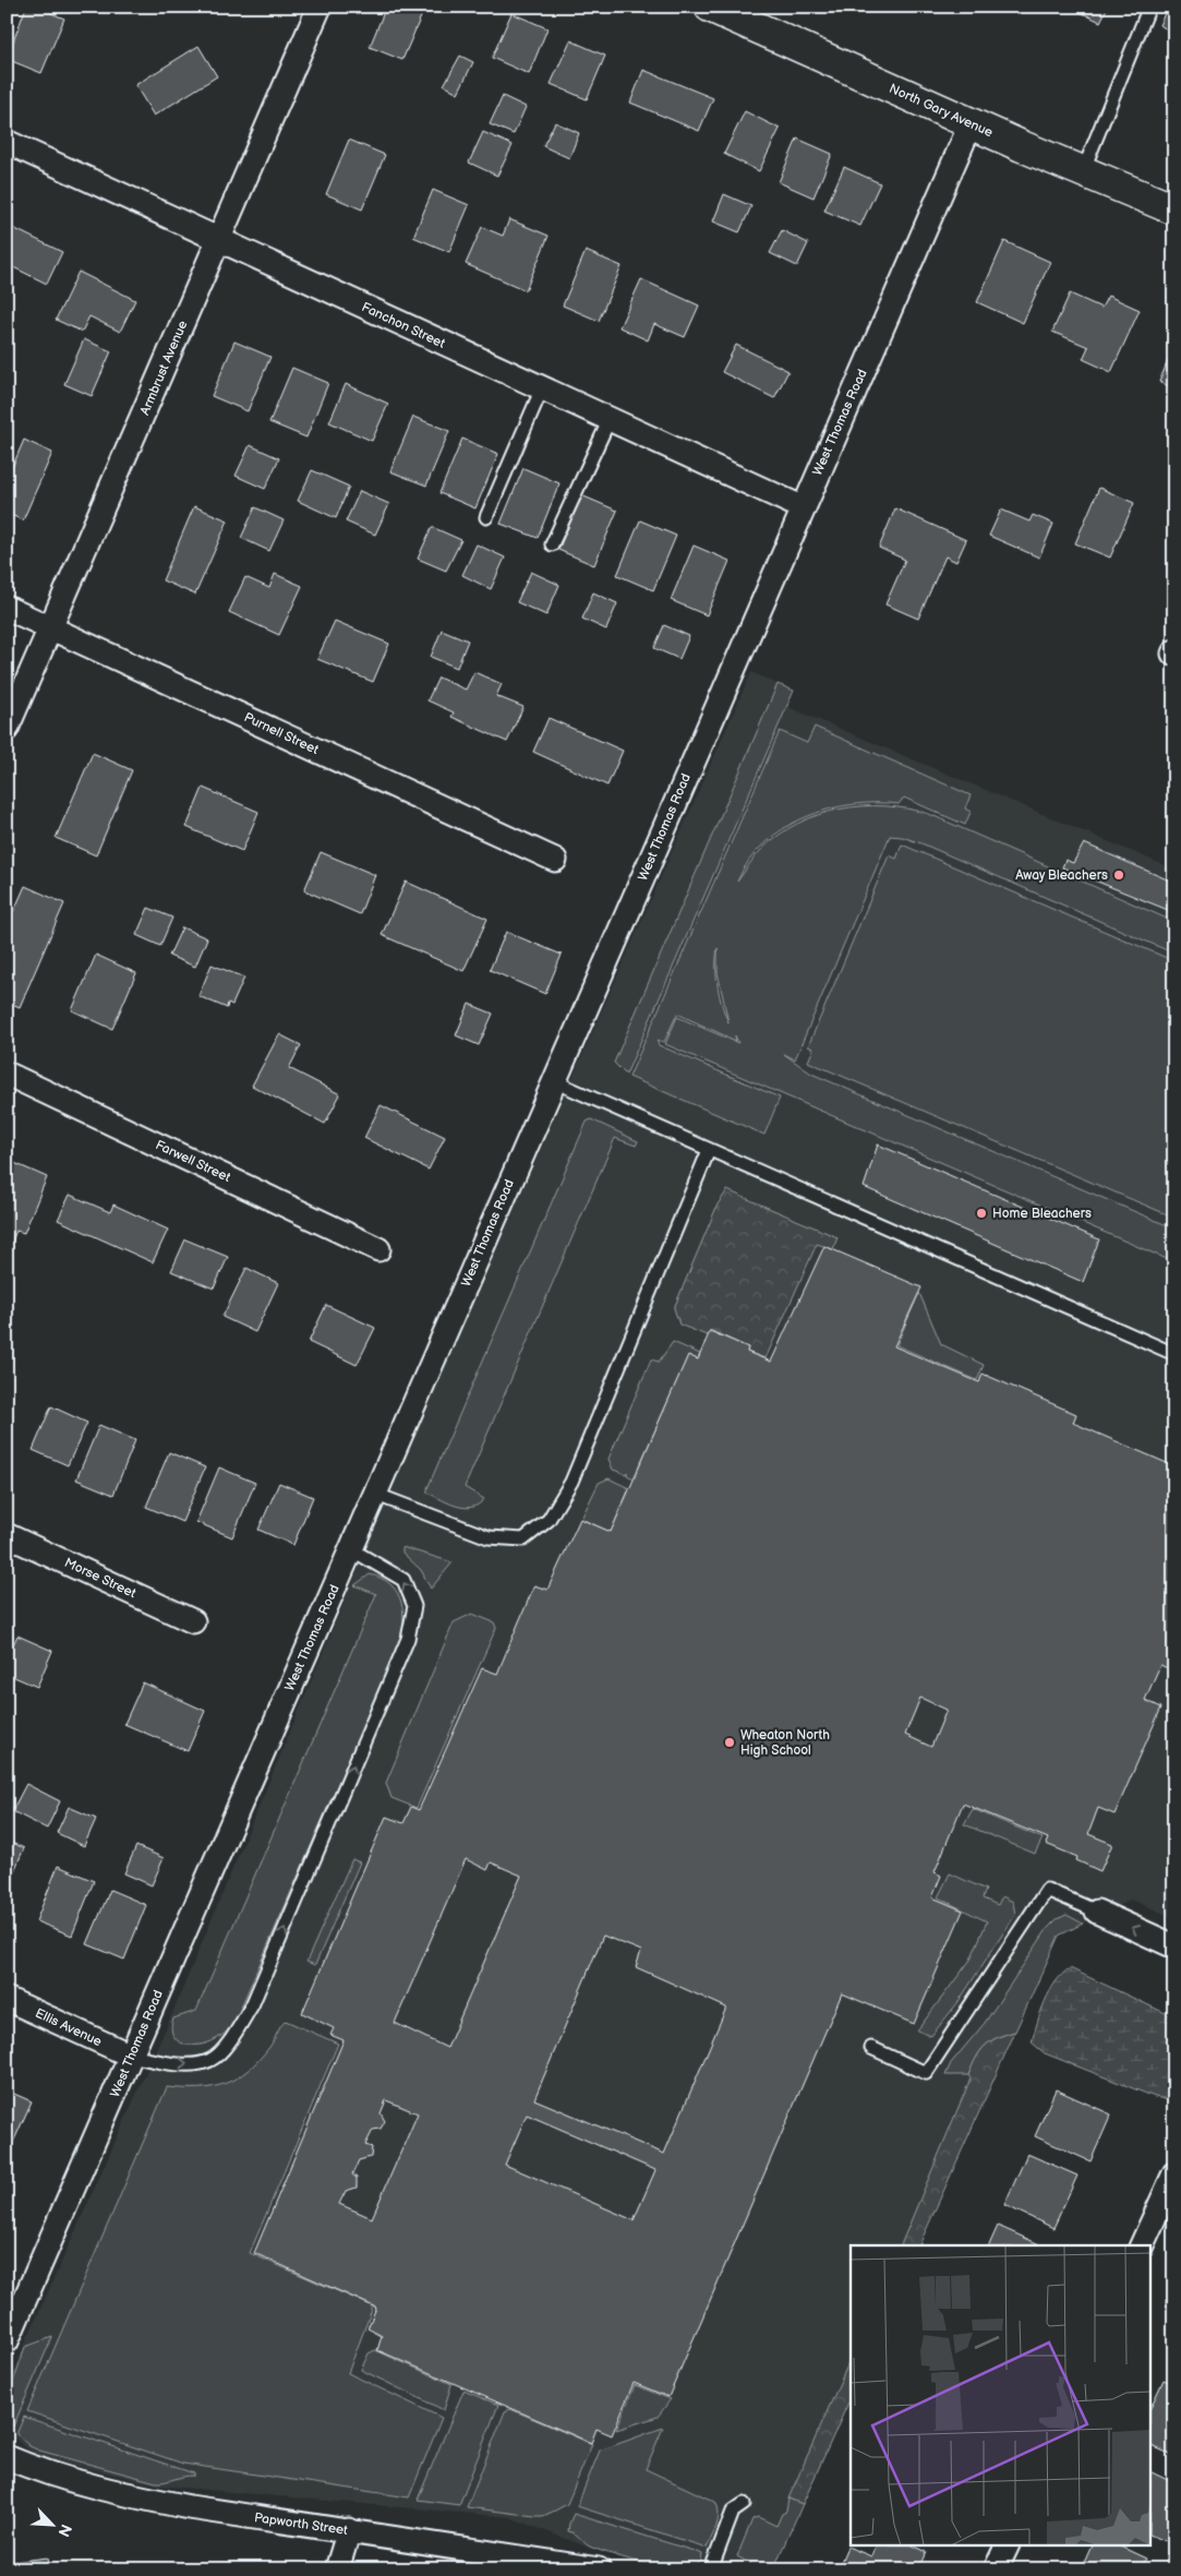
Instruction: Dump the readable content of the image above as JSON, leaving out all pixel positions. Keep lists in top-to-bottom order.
{
  "streets": {
    "street": [
      "North Gary Avenue",
      "Fanchon Street",
      "Armbrust Avenue",
      "West Thomas Road",
      "Purnell Street",
      "Farwell Street",
      "Morse Street",
      "Ellis Avenue",
      "Papworth Street"
    ]
  },
  "crossings": [
    ["North Gary Avenue", "West Thomas Road"],
    ["Fanchon Street", "Armbrust Avenue"],
    ["Fanchon Street", "West Thomas Road"],
    ["Armbrust Avenue", "Purnell Street"],
    ["West Thomas Road", "Ellis Avenue"]
  ],
  "places": ["Away Bleachers", "Home Bleachers", "Wheaton North High School"],
  "north": "bottom right"
}
